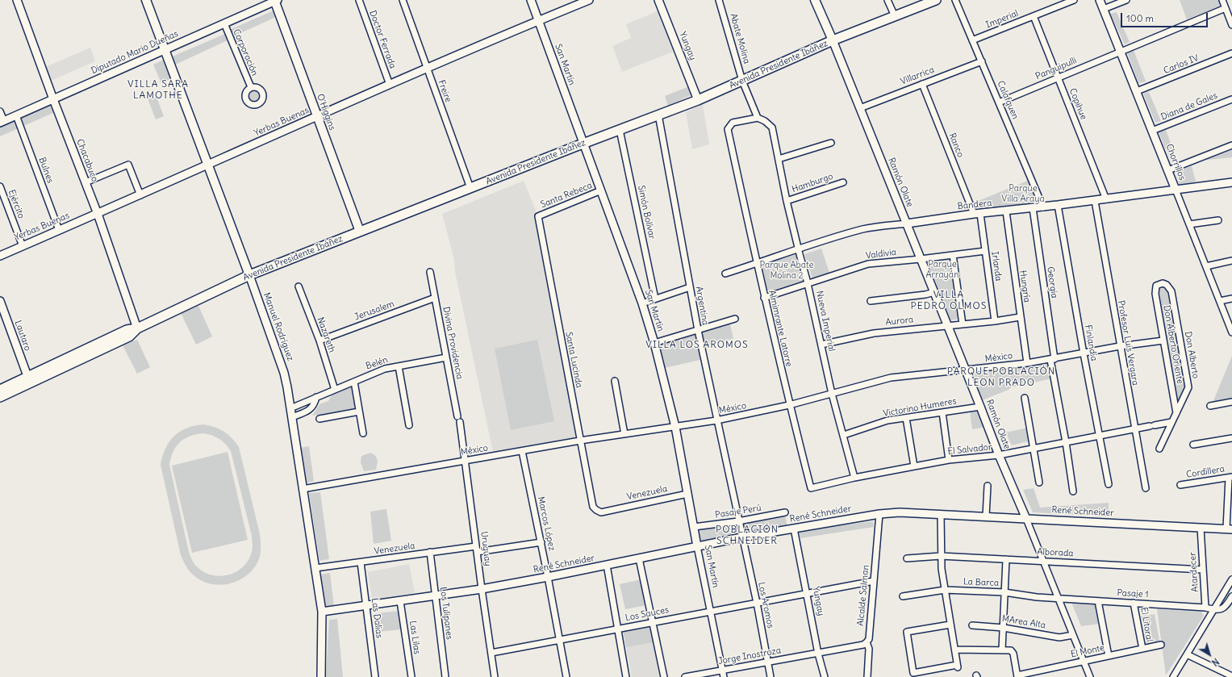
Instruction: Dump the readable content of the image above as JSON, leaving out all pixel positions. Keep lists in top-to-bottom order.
{
  "streets": {
    "main road": [
      "Avenida Presidente Ibáñez",
      "O'Higgins",
      "Ramón Olate",
      "Manuel Rodríguez"
    ],
    "street": [
      "Imperial",
      "Abate Molina",
      "Doctor Ferrada",
      "Yungay",
      "Diputado Mario Dueñas",
      "Corporación",
      "San Martín",
      "Carlos IV",
      "Panguipulli",
      "Villarrica",
      "Freire",
      "Calafquen",
      "Copihue",
      "Diana de Gales",
      "Yerbas Buenas",
      "Ranco",
      "Chacabuco",
      "Chorrillos",
      "Bulnes",
      "Hamburgo",
      "Santa Rebeca",
      "Ejército",
      "Bandera",
      "Simón Bolívar",
      "Valdivia",
      "Irlanda",
      "Georgia",
      "Hungría",
      "Argentina",
      "Jerusalem",
      "Nueva Imperial",
      "Aurora",
      "Almimrante Latorre",
      "Nazareth",
      "Lautaro",
      "Divina Providencia",
      "Finlandia",
      "Profesor Luis Vergara",
      "Don Alberto Oriente",
      "Don Alberto",
      "México",
      "Santa Lucinda",
      "Belén",
      "Victorino Humeres",
      "El Salvador",
      "Cordillera",
      "Venezuela",
      "Pasaje Perú",
      "René Schneider",
      "Marcos López",
      "Uruguay",
      "Alborada",
      "Atardecer",
      "La Barca",
      "Pasaje 1",
      "Alcalde Salman",
      "Los Aromos",
      "Los Tulipanes",
      "Los Sauces",
      "Las Dalias",
      "MArea Alta",
      "El Litoral",
      "Las Lilas",
      "El Monte",
      "Jorge Inostroza"
    ]
  },
  "crossings": [
    ["Imperial", "Calafquen"],
    ["Imperial", "Copihue"],
    ["Abate Molina", "Avenida Presidente Ibáñez"],
    ["Abate Molina", "Nueva Imperial"],
    ["Abate Molina", "Almimrante Latorre"],
    ["Doctor Ferrada", "Yerbas Buenas"],
    ["Yungay", "Avenida Presidente Ibáñez"],
    ["Yungay", "René Schneider"],
    ["Yungay", "Los Sauces"],
    ["Yungay", "Jorge Inostroza"],
    ["Diputado Mario Dueñas", "Corporación"],
    ["Diputado Mario Dueñas", "O'Higgins"],
    ["Diputado Mario Dueñas", "Chacabuco"],
    ["Diputado Mario Dueñas", "Bulnes"],
    ["Diputado Mario Dueñas", "Manuel Rodríguez"],
    ["San Martín", "Avenida Presidente Ibáñez"],
    ["San Martín", "Yerbas Buenas"],
    ["San Martín", "Santa Rebeca"],
    ["San Martín", "México"],
    ["San Martín", "Venezuela"],
    ["San Martín", "Pasaje Perú"],
    ["San Martín", "René Schneider"],
    ["San Martín", "Los Sauces"],
    ["San Martín", "Jorge Inostroza"],
    ["Avenida Presidente Ibáñez", "Freire"],
    ["Avenida Presidente Ibáñez", "O'Higgins"],
    ["Avenida Presidente Ibáñez", "Chacabuco"],
    ["Avenida Presidente Ibáñez", "Ramón Olate"],
    ["Avenida Presidente Ibáñez", "Simón Bolívar"],
    ["Avenida Presidente Ibáñez", "Argentina"],
    ["Avenida Presidente Ibáñez", "Manuel Rodríguez"],
    ["Avenida Presidente Ibáñez", "Lautaro"],
    ["Carlos IV", "Chorrillos"],
    ["Panguipulli", "Calafquen"],
    ["Panguipulli", "Copihue"],
    ["Panguipulli", "Chorrillos"],
    ["Villarrica", "Calafquen"],
    ["Villarrica", "Ranco"],
    ["Villarrica", "Ramón Olate"],
    ["Freire", "Yerbas Buenas"],
    ["Calafquen", "Bandera"],
    ["Copihue", "Bandera"],
    ["Diana de Gales", "Chorrillos"],
    ["O'Higgins", "Yerbas Buenas"],
    ["Yerbas Buenas", "Chacabuco"],
    ["Yerbas Buenas", "Bulnes"],
    ["Yerbas Buenas", "Ejército"],
    ["Yerbas Buenas", "Manuel Rodríguez"],
    ["Ranco", "Bandera"],
    ["Ranco", "Irlanda"],
    ["Chorrillos", "Bandera"],
    ["Ramón Olate", "Bandera"],
    ["Ramón Olate", "Valdivia"],
    ["Ramón Olate", "Aurora"],
    ["Ramón Olate", "México"],
    ["Ramón Olate", "Victorino Humeres"],
    ["Ramón Olate", "El Salvador"],
    ["Ramón Olate", "René Schneider"],
    ["Ramón Olate", "Alborada"],
    ["Ramón Olate", "La Barca"],
    ["Ramón Olate", "Pasaje 1"],
    ["Ramón Olate", "MArea Alta"],
    ["Ramón Olate", "El Monte"],
    ["Hamburgo", "Nueva Imperial"],
    ["Santa Rebeca", "Santa Lucinda"],
    ["Bandera", "Irlanda"],
    ["Bandera", "Georgia"],
    ["Bandera", "Hungría"],
    ["Bandera", "Nueva Imperial"],
    ["Bandera", "Almimrante Latorre"],
    ["Bandera", "Finlandia"],
    ["Bandera", "Profesor Luis Vergara"],
    ["Valdivia", "Irlanda"],
    ["Valdivia", "Nueva Imperial"],
    ["Valdivia", "Almimrante Latorre"],
    ["Irlanda", "Aurora"],
    ["Georgia", "México"],
    ["Georgia", "El Salvador"],
    ["Hungría", "Aurora"],
    ["Hungría", "México"],
    ["Argentina", "México"],
    ["Argentina", "Pasaje Perú"],
    ["Argentina", "René Schneider"],
    ["Argentina", "Los Aromos"],
    ["Jerusalem", "Nazareth"],
    ["Jerusalem", "Divina Providencia"],
    ["Nueva Imperial", "Aurora"],
    ["Nueva Imperial", "Almimrante Latorre"],
    ["Nueva Imperial", "México"],
    ["Nueva Imperial", "Victorino Humeres"],
    ["Nueva Imperial", "El Salvador"],
    ["Manuel Rodríguez", "México"],
    ["Manuel Rodríguez", "Belén"],
    ["Manuel Rodríguez", "Venezuela"],
    ["Manuel Rodríguez", "René Schneider"],
    ["Almimrante Latorre", "México"],
    ["Almimrante Latorre", "El Salvador"],
    ["Nazareth", "Belén"],
    ["Divina Providencia", "Belén"],
    ["Divina Providencia", "Uruguay"],
    ["Finlandia", "México"],
    ["Finlandia", "El Salvador"],
    ["Profesor Luis Vergara", "México"],
    ["Profesor Luis Vergara", "El Salvador"],
    ["Don Alberto Oriente", "Don Alberto"],
    ["Don Alberto Oriente", "México"],
    ["Don Alberto", "El Salvador"],
    ["México", "Santa Lucinda"],
    ["México", "Marcos López"],
    ["México", "Uruguay"],
    ["Santa Lucinda", "Venezuela"],
    ["Venezuela", "Marcos López"],
    ["Venezuela", "Uruguay"],
    ["Venezuela", "Los Tulipanes"],
    ["Venezuela", "Las Dalias"],
    ["René Schneider", "Marcos López"],
    ["René Schneider", "Uruguay"],
    ["René Schneider", "Atardecer"],
    ["René Schneider", "Alcalde Salman"],
    ["René Schneider", "Los Aromos"],
    ["René Schneider", "Los Tulipanes"],
    ["René Schneider", "Las Dalias"],
    ["René Schneider", "Las Lilas"],
    ["Marcos López", "Los Sauces"],
    ["Uruguay", "Los Sauces"],
    ["Alborada", "Atardecer"],
    ["Atardecer", "Pasaje 1"],
    ["La Barca", "Pasaje 1"],
    ["Pasaje 1", "El Litoral"],
    ["Alcalde Salman", "Los Sauces"],
    ["Alcalde Salman", "Jorge Inostroza"],
    ["Los Aromos", "Los Sauces"],
    ["Los Aromos", "Jorge Inostroza"],
    ["El Litoral", "El Monte"]
  ],
  "districts": [
    "VILLA SARA LAMOTHE",
    "VILLA PEDRO OLMOS",
    "VILLA LOS AROMOS",
    "PARQUE POBLACIÓN LEON PRADO",
    "POBLACIÓN SCHNEIDER"
  ],
  "parks": ["Parque Villa Araya", "Parque Arrayán", "Parque Abate Molina 2"],
  "scale_bar": "100 m",
  "north": "bottom right"
}
